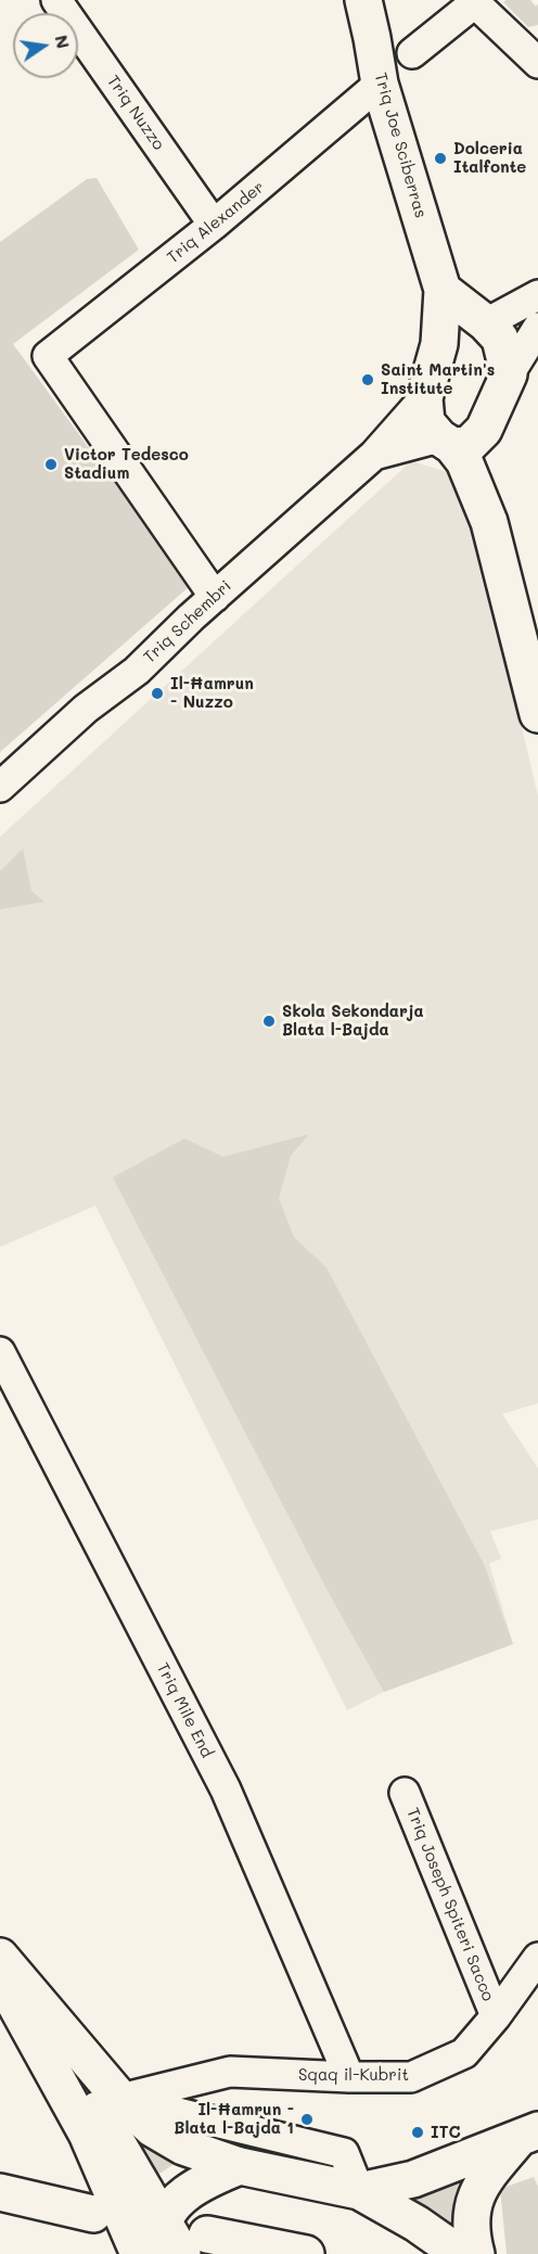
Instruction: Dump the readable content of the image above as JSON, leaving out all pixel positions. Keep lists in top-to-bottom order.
{
  "streets": {
    "main road": ["Triq Joe Sciberras"],
    "street": [
      "Triq Nuzzo",
      "Triq Alexander",
      "Triq Schembri",
      "Triq Mile End",
      "Triq Joseph Spiteri Sacco",
      "Sqaq il-Kubrit"
    ]
  },
  "crossings": [
    ["Triq Nuzzo", "Triq Alexander"],
    ["Triq Joe Sciberras", "Triq Alexander"],
    ["Triq Alexander", "Triq Schembri"],
    ["Triq Mile End", "Sqaq il-Kubrit"],
    ["Triq Joseph Spiteri Sacco", "Sqaq il-Kubrit"]
  ],
  "places": [
    "Dolceria Italfonte",
    "Saint Martin's Institute",
    "Victor Tedesco Stadium",
    "Il-Ħamrun - Nuzzo",
    "Skola Sekondarja Blata l-Bajda",
    "Il-Ħamrun - Blata l-Bajda 1",
    "ITC"
  ],
  "north": "right"
}
